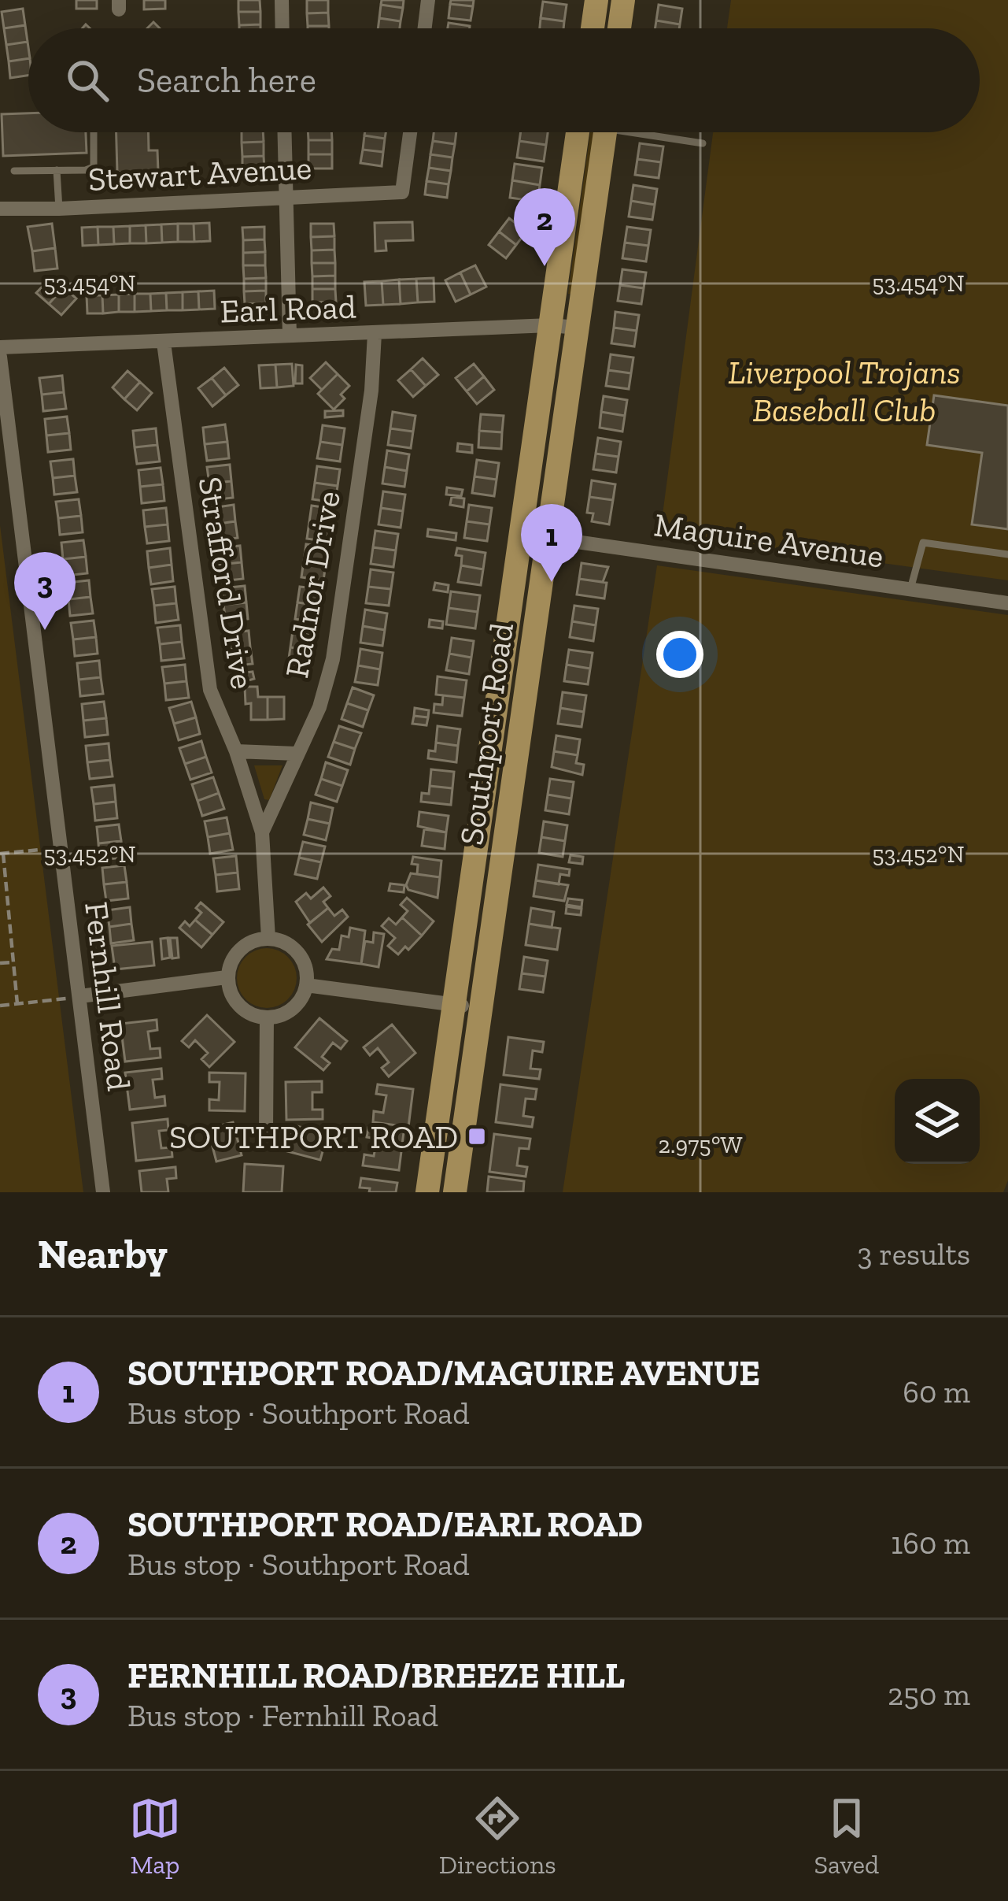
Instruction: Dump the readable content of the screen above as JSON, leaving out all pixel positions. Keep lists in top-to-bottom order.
{
  "streets": {
    "main road": ["Southport Road"],
    "street": [
      "Stewart Avenue",
      "Earl Road",
      "Maguire Avenue",
      "Strafford Drive",
      "Radnor Drive",
      "Fernhill Road"
    ]
  },
  "crossings": [
    ["Earl Road", "Strafford Drive"],
    ["Earl Road", "Radnor Drive"],
    ["Earl Road", "Southport Road"],
    ["Maguire Avenue", "Southport Road"],
    ["Strafford Drive", "Radnor Drive"]
  ],
  "parks": ["Liverpool Trojans Baseball Club"],
  "places": {
    "transit": ["SOUTHPORT ROAD"]
  },
  "page": {
    "search": "Search here",
    "pins": ["2", "1", "3"],
    "heading": ["Nearby", "3 results"],
    "list": [
      {
        "mark": "1",
        "name": "SOUTHPORT ROAD/MAGUIRE AVENUE",
        "note": "Bus stop · Southport Road",
        "value": "60 m"
      },
      {
        "mark": "2",
        "name": "SOUTHPORT ROAD/EARL ROAD",
        "note": "Bus stop · Southport Road",
        "value": "160 m"
      },
      {
        "mark": "3",
        "name": "FERNHILL ROAD/BREEZE HILL",
        "note": "Bus stop · Fernhill Road",
        "value": "250 m"
      }
    ],
    "nav": ["Map", "Directions", "Saved"]
  },
  "coordinates": ["53.454°N", "53.452°N", "2.975°W"]
}
